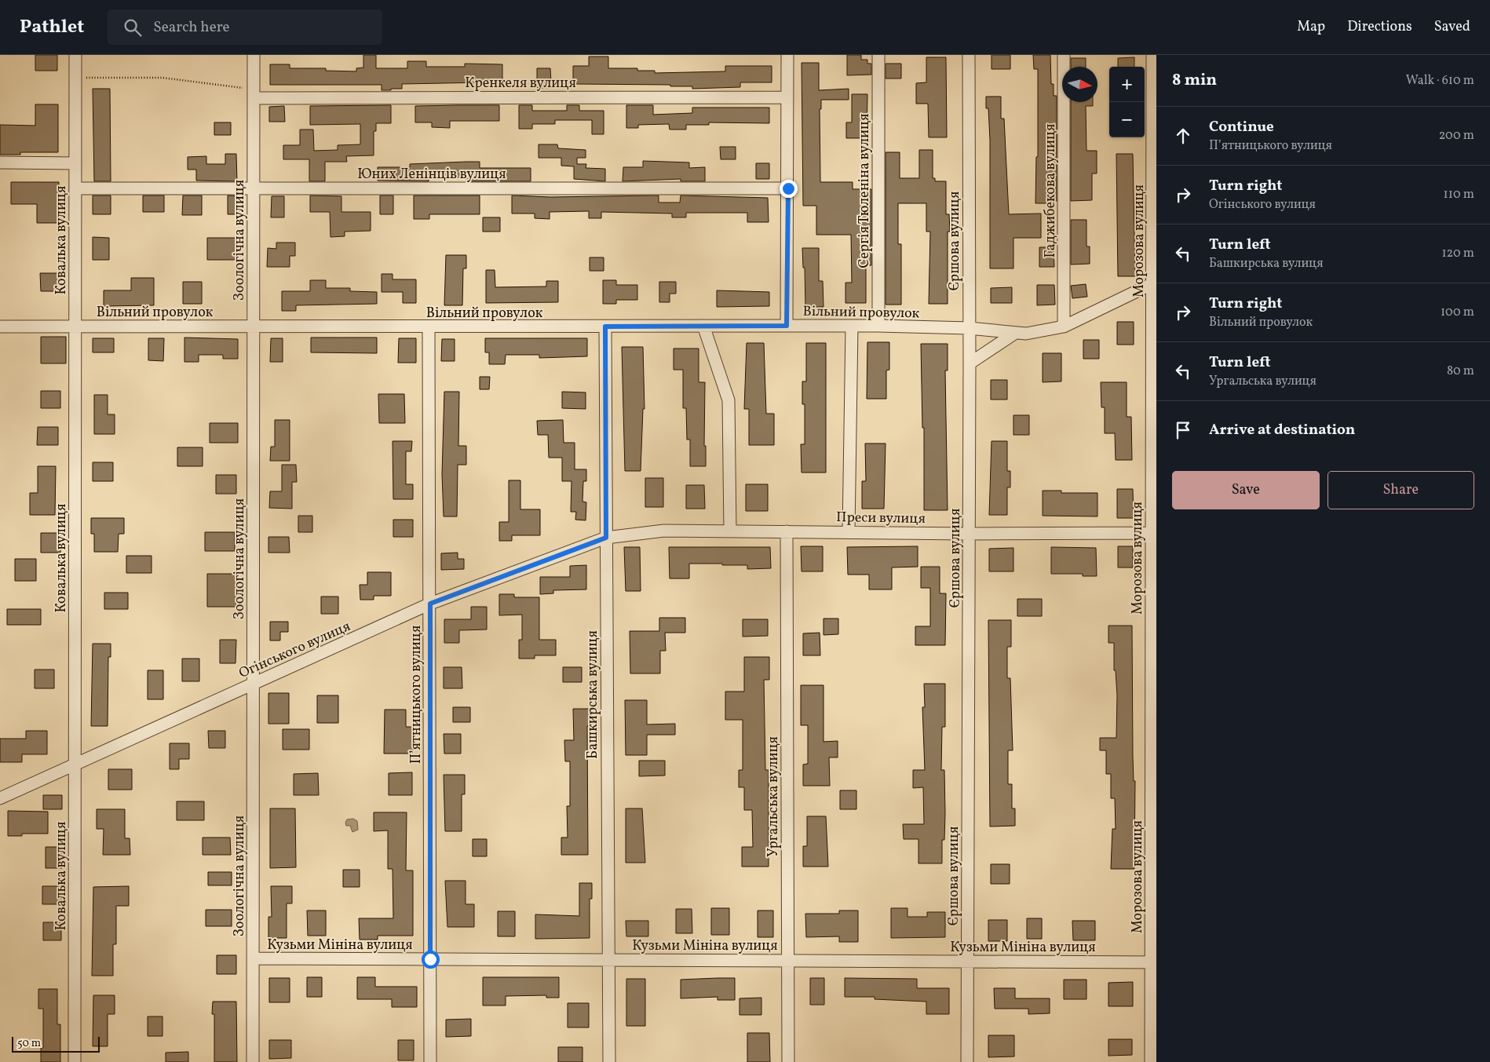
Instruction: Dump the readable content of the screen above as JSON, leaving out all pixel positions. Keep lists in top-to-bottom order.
{
  "streets": {
    "street": [
      "Кренкеля вулиця",
      "Юних Ленінців вулиця",
      "Сергія Тюленіна вулиця",
      "Гаджибекова вулиця",
      "Ковалька вулиця",
      "Зоологічна вулиця",
      "Єршова вулиця",
      "Морозова вулиця",
      "Вільний провулок",
      "Преси вулиця",
      "Огінського вулиця",
      "П’ятницького вулиця",
      "Башкирська вулиця",
      "Ургальська вулиця",
      "Кузьми Мініна вулиця"
    ]
  },
  "crossings": [
    ["Кренкеля вулиця", "Зоологічна вулиця"],
    ["Юних Ленінців вулиця", "Ковалька вулиця"],
    ["Юних Ленінців вулиця", "Зоологічна вулиця"],
    ["Сергія Тюленіна вулиця", "Вільний провулок"],
    ["Ковалька вулиця", "Вільний провулок"],
    ["Ковалька вулиця", "Огінського вулиця"],
    ["Зоологічна вулиця", "Вільний провулок"],
    ["Зоологічна вулиця", "Огінського вулиця"],
    ["Зоологічна вулиця", "Кузьми Мініна вулиця"],
    ["Єршова вулиця", "Вільний провулок"],
    ["Єршова вулиця", "Преси вулиця"],
    ["Єршова вулиця", "Кузьми Мініна вулиця"],
    ["Морозова вулиця", "Преси вулиця"],
    ["Морозова вулиця", "Кузьми Мініна вулиця"],
    ["Вільний провулок", "П’ятницького вулиця"],
    ["Вільний провулок", "Башкирська вулиця"],
    ["Преси вулиця", "Огінського вулиця"],
    ["Преси вулиця", "Башкирська вулиця"],
    ["Преси вулиця", "Ургальська вулиця"],
    ["Огінського вулиця", "П’ятницького вулиця"],
    ["Огінського вулиця", "Башкирська вулиця"],
    ["П’ятницького вулиця", "Кузьми Мініна вулиця"],
    ["Башкирська вулиця", "Кузьми Мініна вулиця"],
    ["Ургальська вулиця", "Кузьми Мініна вулиця"]
  ],
  "scale_bar": "50 m",
  "north": "right",
  "page": {
    "header": "Pathlet",
    "search": "Search here",
    "nav": ["Map", "Directions", "Saved"],
    "heading": ["8 min", "Walk · 610 m"],
    "map_buttons": ["+", "−"],
    "list": [
      ["Continue", "П’ятницького вулиця", "200 m"],
      ["Turn right", "Огінського вулиця", "110 m"],
      ["Turn left", "Башкирська вулиця", "120 m"],
      ["Turn right", "Вільний провулок", "100 m"],
      ["Turn left", "Ургальська вулиця", "80 m"],
      "Arrive at destination"
    ],
    "buttons": ["Save", "Share"],
    "scale": "50 m"
  }
}
